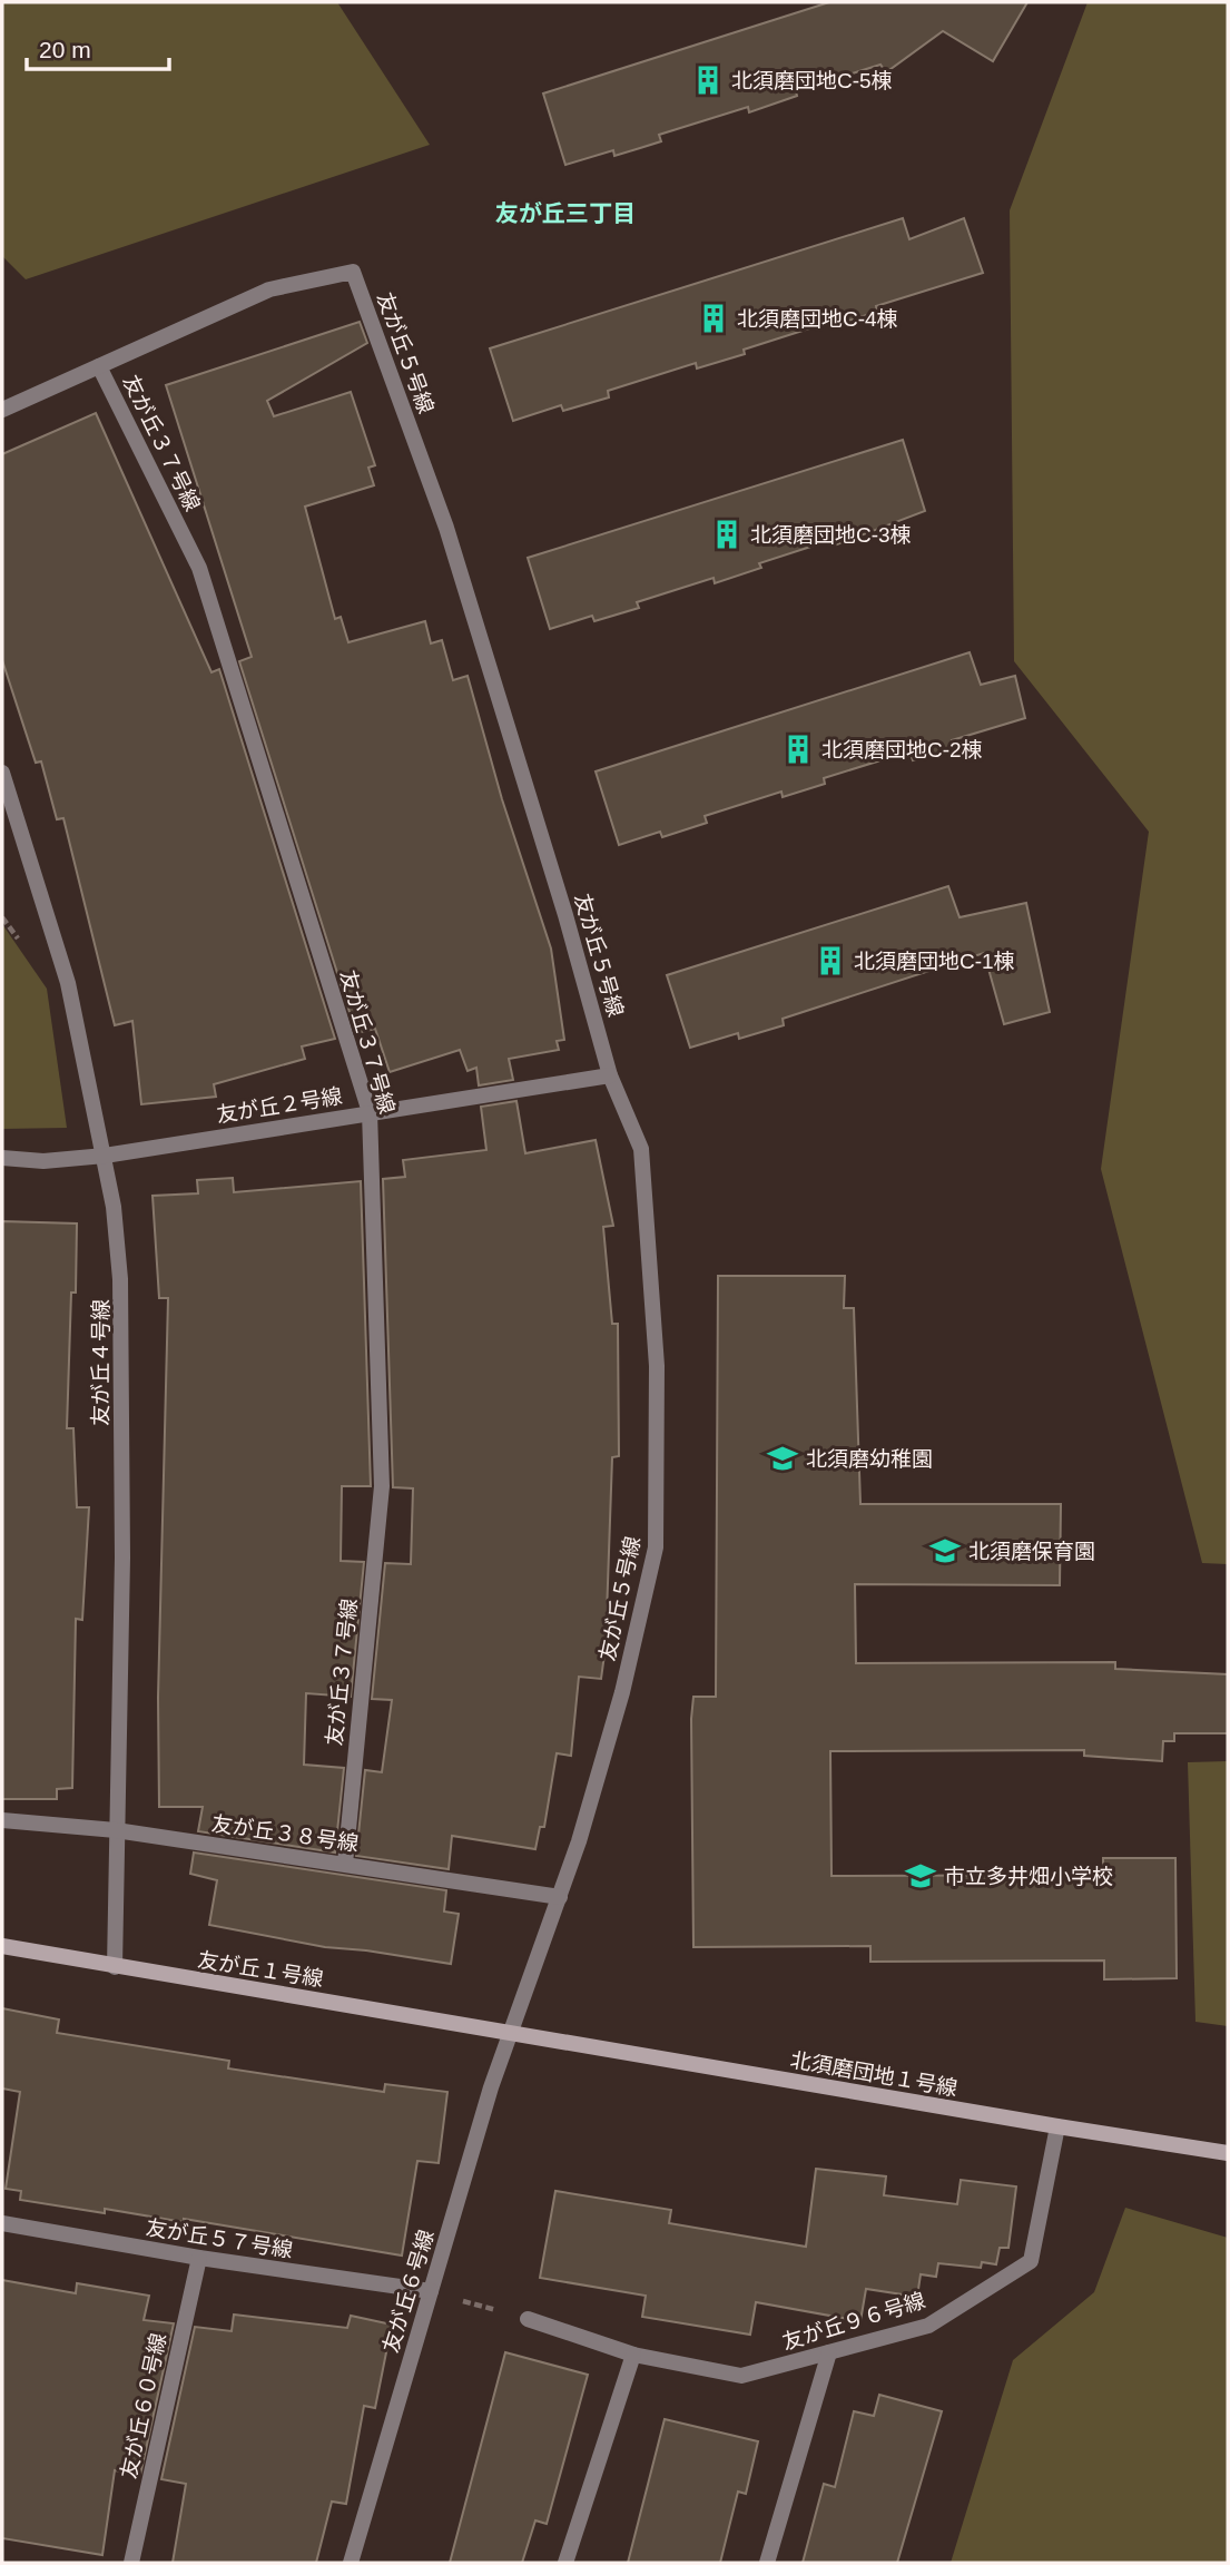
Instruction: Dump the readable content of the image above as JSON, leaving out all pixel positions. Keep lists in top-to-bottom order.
{
  "streets": {
    "street": [
      "友が丘５号線",
      "友が丘３７号線",
      "友が丘２号線",
      "友が丘４号線",
      "友が丘３８号線",
      "友が丘１号線",
      "北須磨団地１号線",
      "友が丘５７号線",
      "友が丘６号線",
      "友が丘９６号線",
      "友が丘６０号線"
    ]
  },
  "crossings": [
    ["友が丘５号線", "友が丘３７号線"],
    ["友が丘５号線", "友が丘２号線"],
    ["友が丘５号線", "友が丘３８号線"],
    ["友が丘５号線", "友が丘１号線"],
    ["友が丘５号線", "北須磨団地１号線"],
    ["友が丘５号線", "友が丘６号線"],
    ["友が丘３７号線", "友が丘２号線"],
    ["友が丘３７号線", "友が丘３８号線"],
    ["友が丘２号線", "友が丘４号線"],
    ["友が丘４号線", "友が丘３８号線"],
    ["友が丘４号線", "友が丘１号線"],
    ["友が丘１号線", "北須磨団地１号線"],
    ["友が丘１号線", "友が丘６号線"],
    ["北須磨団地１号線", "友が丘６号線"],
    ["北須磨団地１号線", "友が丘９６号線"],
    ["友が丘５７号線", "友が丘６号線"],
    ["友が丘５７号線", "友が丘６０号線"]
  ],
  "districts": ["友が丘三丁目"],
  "places": {
    "building": [
      "北須磨団地C-5棟",
      "北須磨団地C-4棟",
      "北須磨団地C-3棟",
      "北須磨団地C-2棟",
      "北須磨団地C-1棟"
    ],
    "school or university": ["北須磨幼稚園", "北須磨保育園", "市立多井畑小学校"]
  },
  "scale_bar": "20 m"
}
